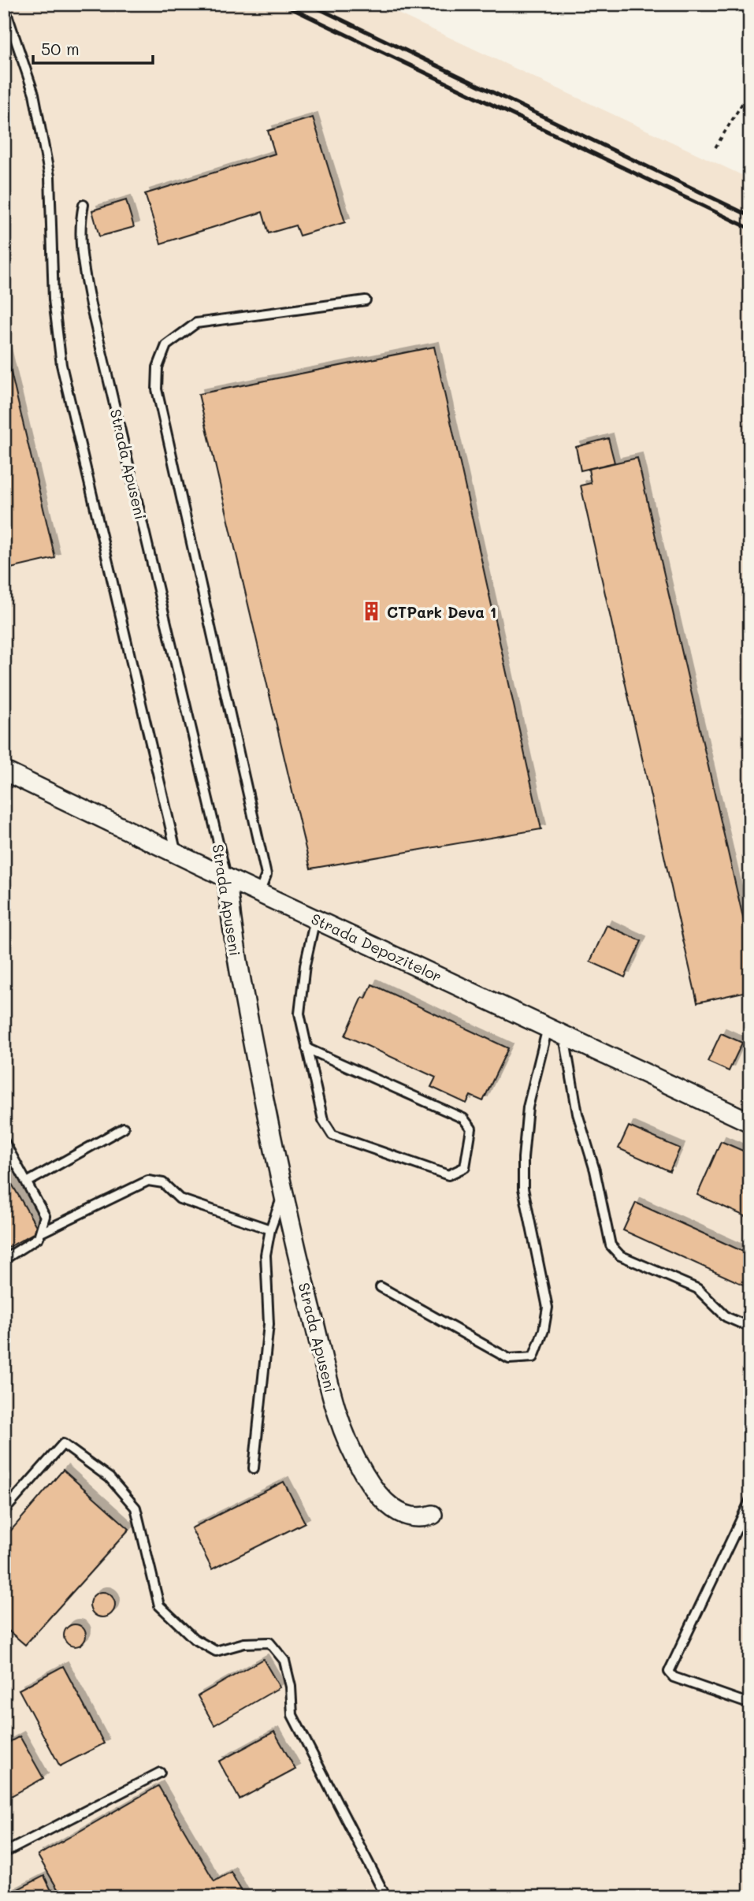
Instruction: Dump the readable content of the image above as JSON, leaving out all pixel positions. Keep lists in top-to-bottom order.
{
  "streets": {
    "street": ["Strada Apuseni", "Strada Depozitelor"]
  },
  "crossings": [
    ["Strada Apuseni", "Strada Depozitelor"]
  ],
  "places": {
    "building": ["CTPark Deva 1"]
  },
  "scale_bar": "50 m"
}
